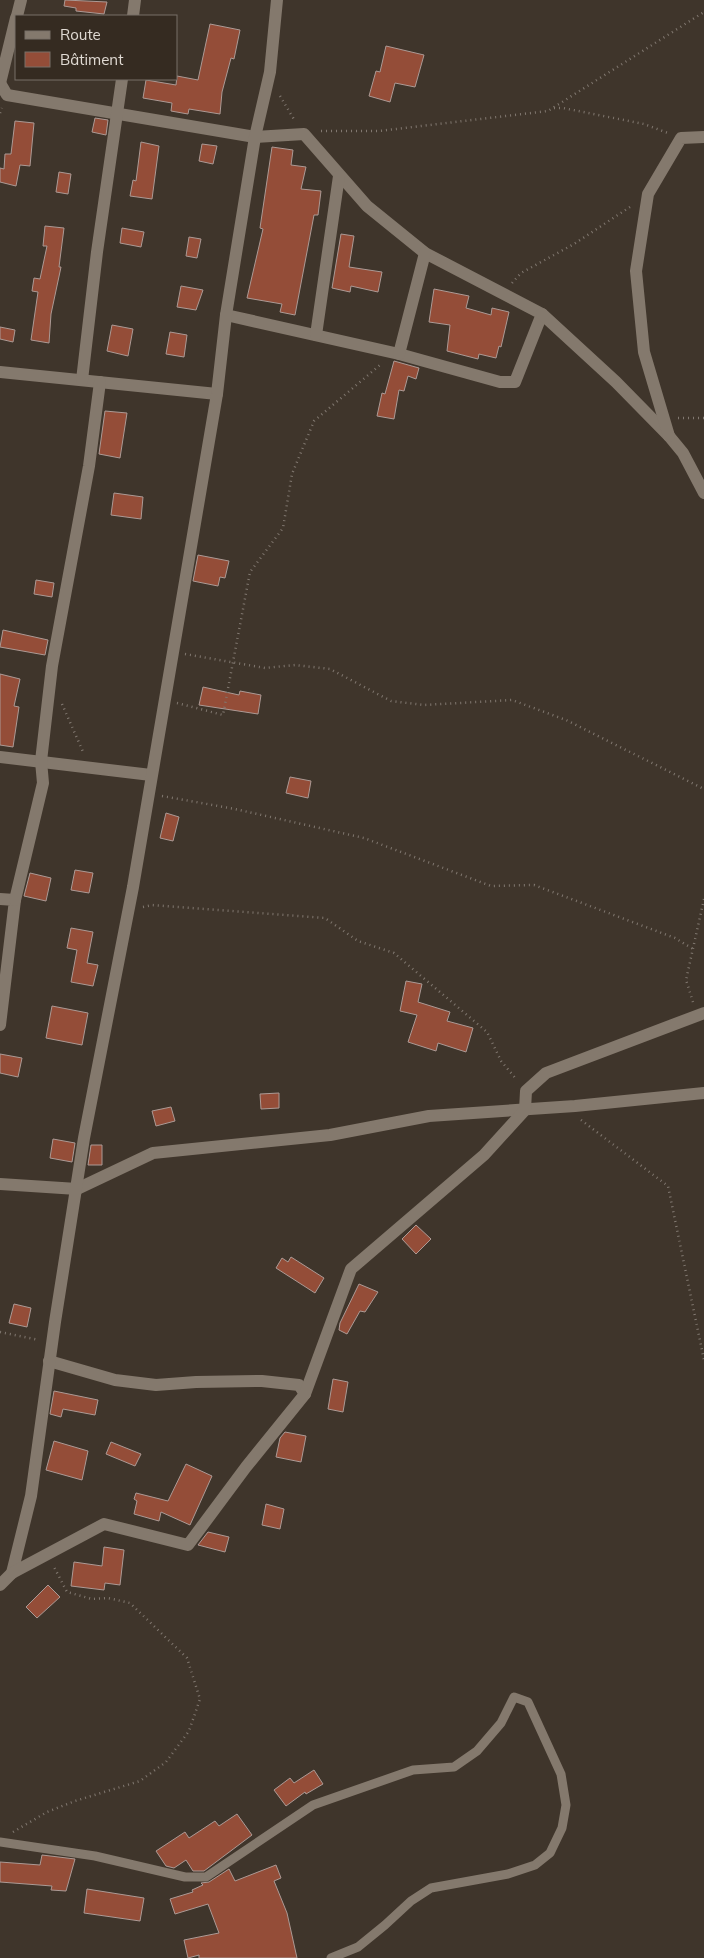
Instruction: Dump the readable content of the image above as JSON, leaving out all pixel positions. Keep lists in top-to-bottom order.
{
  "legend": ["Route", "Bâtiment"]
}
